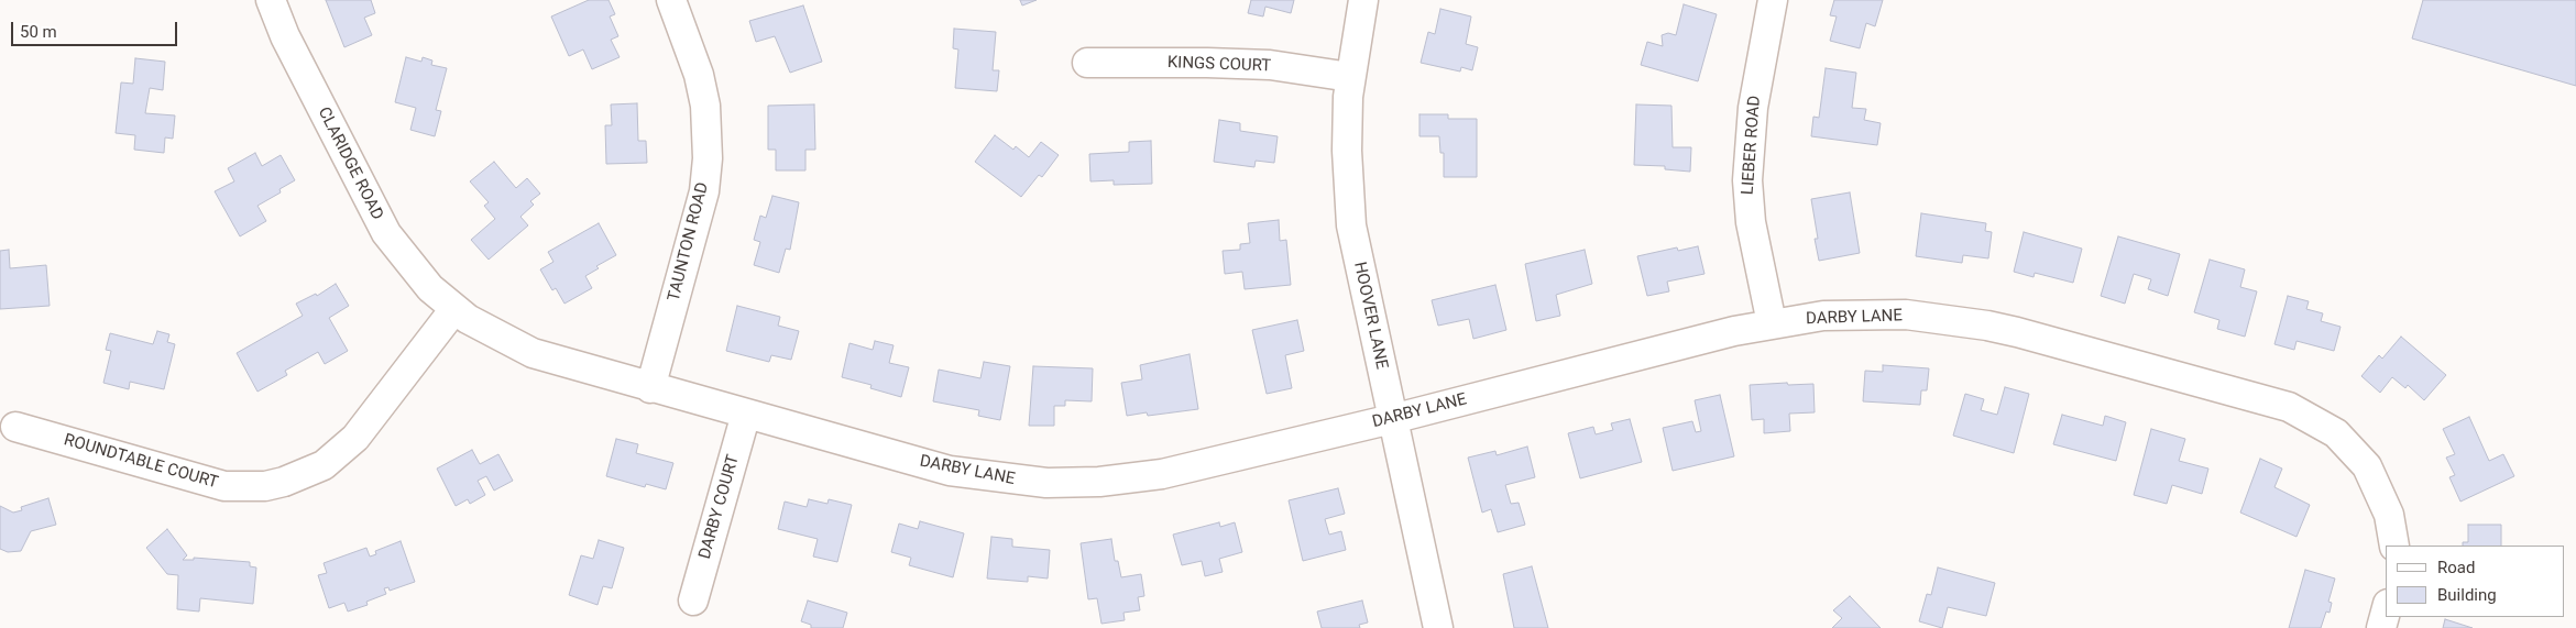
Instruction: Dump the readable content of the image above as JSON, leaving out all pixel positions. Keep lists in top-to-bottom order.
{
  "streets": {
    "street": [
      "KINGS COURT",
      "LIEBER ROAD",
      "CLARIDGE ROAD",
      "TAUNTON ROAD",
      "HOOVER LANE",
      "DARBY LANE",
      "ROUNDTABLE COURT",
      "DARBY COURT"
    ]
  },
  "crossings": [
    ["KINGS COURT", "HOOVER LANE"],
    ["LIEBER ROAD", "DARBY LANE"],
    ["CLARIDGE ROAD", "DARBY LANE"],
    ["CLARIDGE ROAD", "ROUNDTABLE COURT"],
    ["TAUNTON ROAD", "DARBY LANE"],
    ["HOOVER LANE", "DARBY LANE"],
    ["DARBY LANE", "ROUNDTABLE COURT"],
    ["DARBY LANE", "DARBY COURT"]
  ],
  "legend": ["Road", "Building"],
  "scale_bar": "50 m"
}
